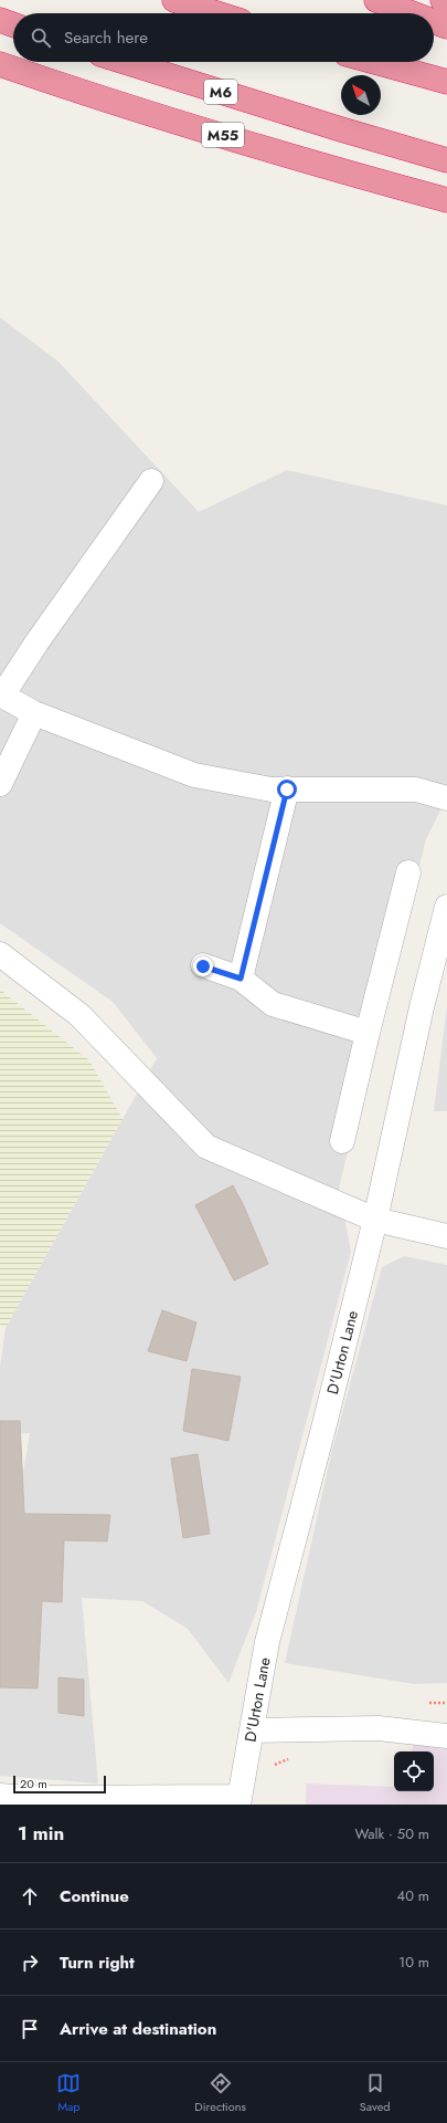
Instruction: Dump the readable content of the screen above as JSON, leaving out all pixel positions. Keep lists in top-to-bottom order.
{
  "streets": {
    "highway": ["M6", "M55"],
    "street": ["D'Urton Lane"]
  },
  "scale_bar": "20 m",
  "north": "top left",
  "page": {
    "search": "Search here",
    "scale": "20 m",
    "heading": ["1 min", "Walk · 50 m"],
    "list": [
      ["Continue", "40 m"],
      ["Turn right", "10 m"],
      "Arrive at destination"
    ],
    "nav": ["Map", "Directions", "Saved"]
  }
}
